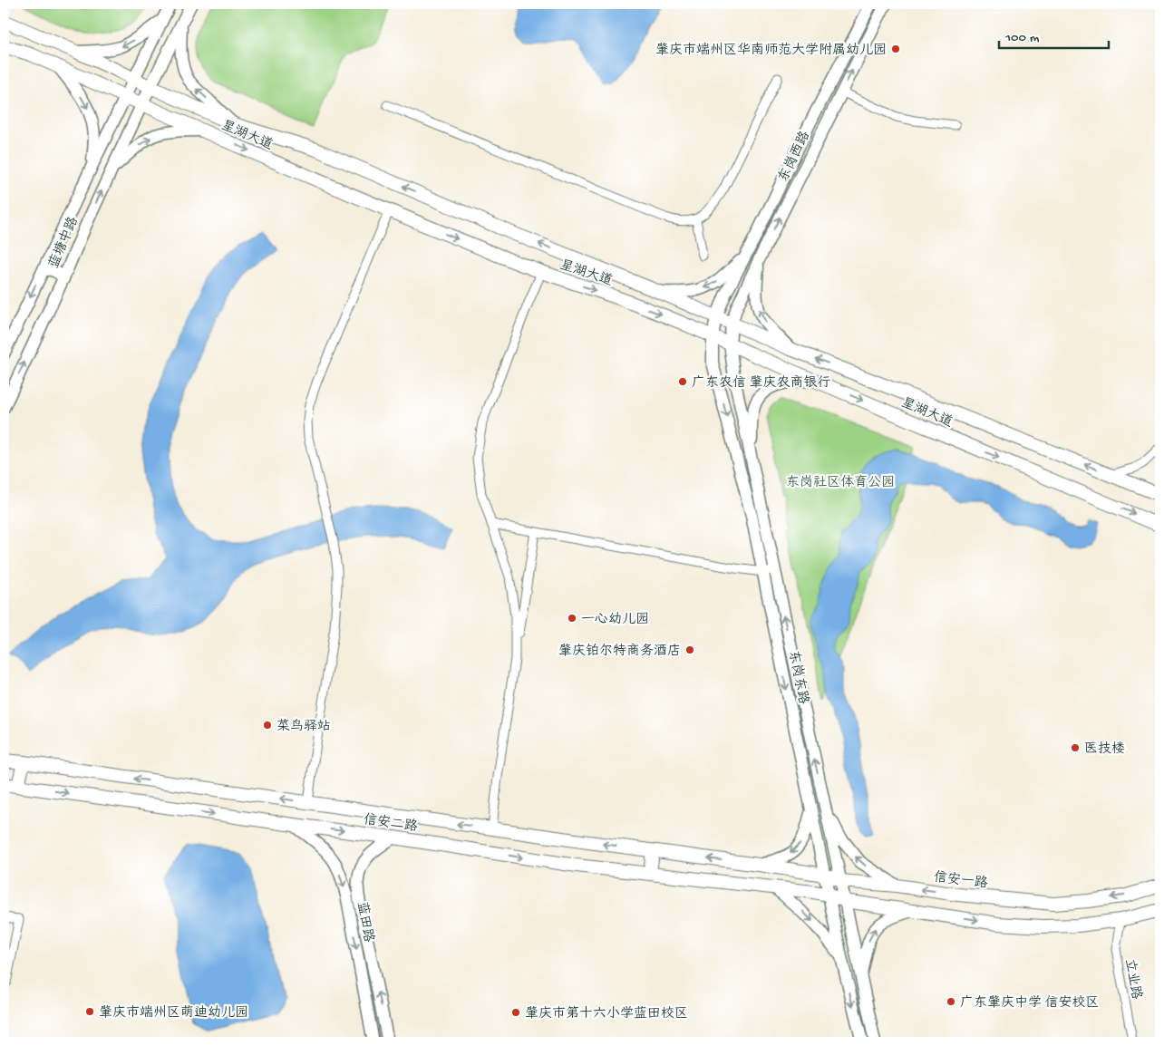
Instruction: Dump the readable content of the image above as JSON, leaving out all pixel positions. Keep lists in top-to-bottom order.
{
  "streets": {
    "main road": [
      "星湖大道",
      "东岗西路",
      "蓝塘中路",
      "东岗东路",
      "信安二路",
      "信安一路",
      "蓝田路"
    ],
    "street": ["立业路"]
  },
  "crossings": [
    ["星湖大道", "东岗西路"],
    ["星湖大道", "蓝塘中路"],
    ["星湖大道", "东岗东路"],
    ["东岗西路", "东岗东路"],
    ["东岗东路", "信安一路"],
    ["信安二路", "信安一路"],
    ["信安二路", "蓝田路"]
  ],
  "parks": ["东岗社区体育公园"],
  "places": [
    "肇庆市端州区华南师范大学附属幼儿园",
    "广东农信 肇庆农商银行",
    "一心幼儿园",
    "肇庆铂尔特商务酒店",
    "菜鸟驿站",
    "医技楼",
    "广东肇庆中学 信安校区",
    "肇庆市端州区萌迪幼儿园",
    "肇庆市第十六小学蓝田校区"
  ],
  "scale_bar": "100 m"
}
